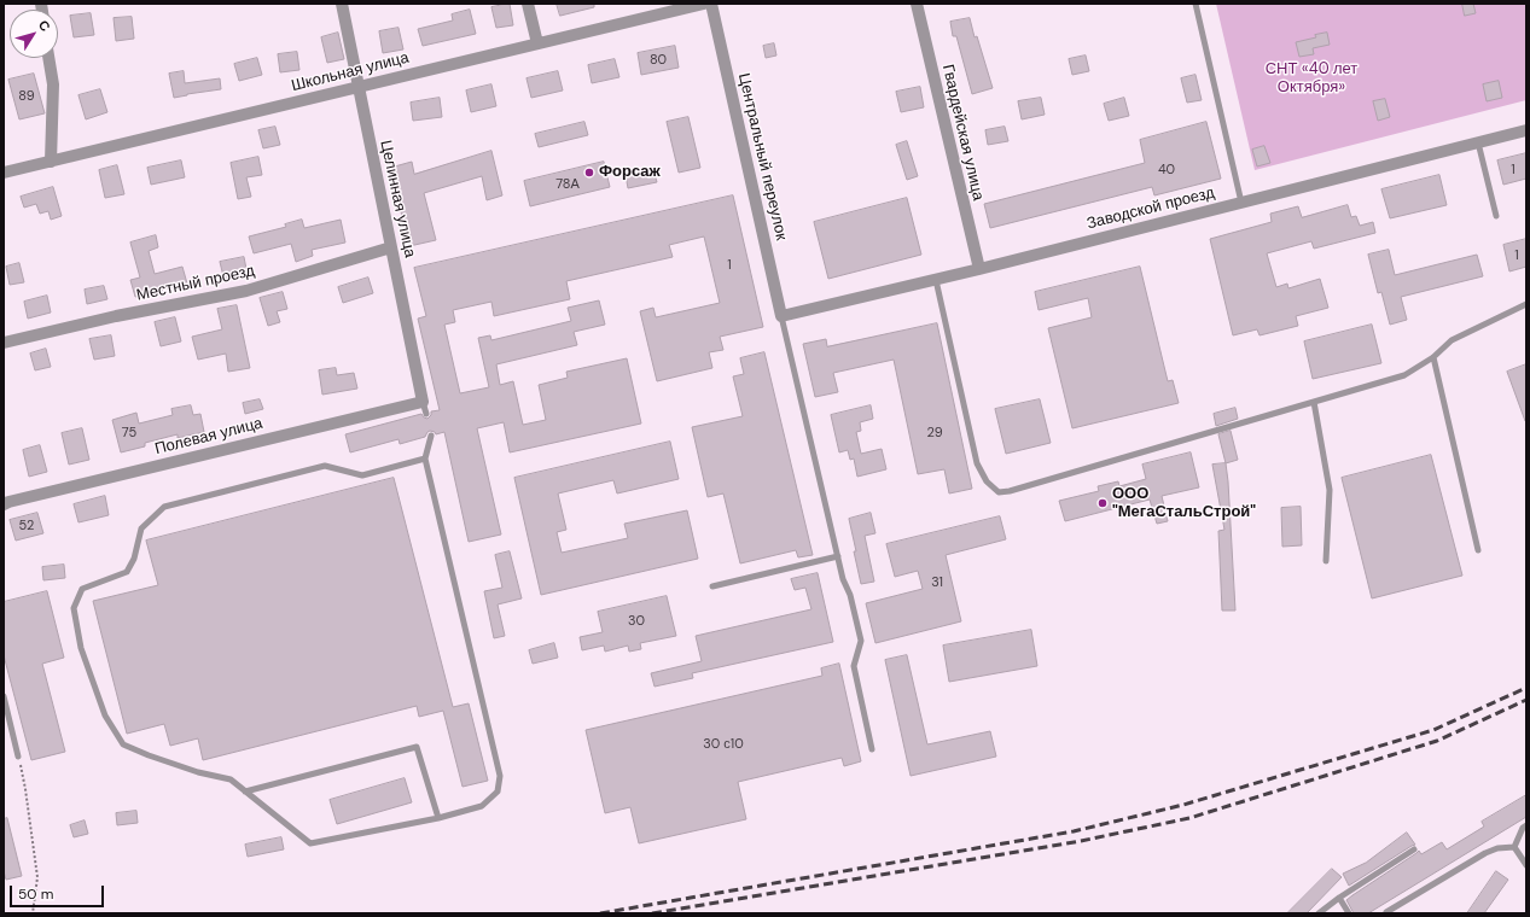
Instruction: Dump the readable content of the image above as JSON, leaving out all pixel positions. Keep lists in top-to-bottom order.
{
  "streets": {
    "street": [
      "Школьная улица",
      "Гвардейская улица",
      "Центральный переулок",
      "Целинная улица",
      "Заводской проезд",
      "Местный проезд",
      "Полевая улица"
    ]
  },
  "crossings": [
    ["Школьная улица", "Целинная улица"],
    ["Гвардейская улица", "Заводской проезд"],
    ["Центральный переулок", "Заводской проезд"],
    ["Целинная улица", "Местный проезд"],
    ["Целинная улица", "Полевая улица"]
  ],
  "parks": ["СНТ «40 лет Октября»"],
  "places": ["Форсаж", "ООО \"МегаСтальСтрой\""],
  "house_numbers": [
    "80",
    "89",
    "40",
    "1",
    "78А",
    "1",
    "1",
    "75",
    "29",
    "52",
    "31",
    "30",
    "30 с10"
  ],
  "scale_bar": "50 m",
  "north": "top right"
}
